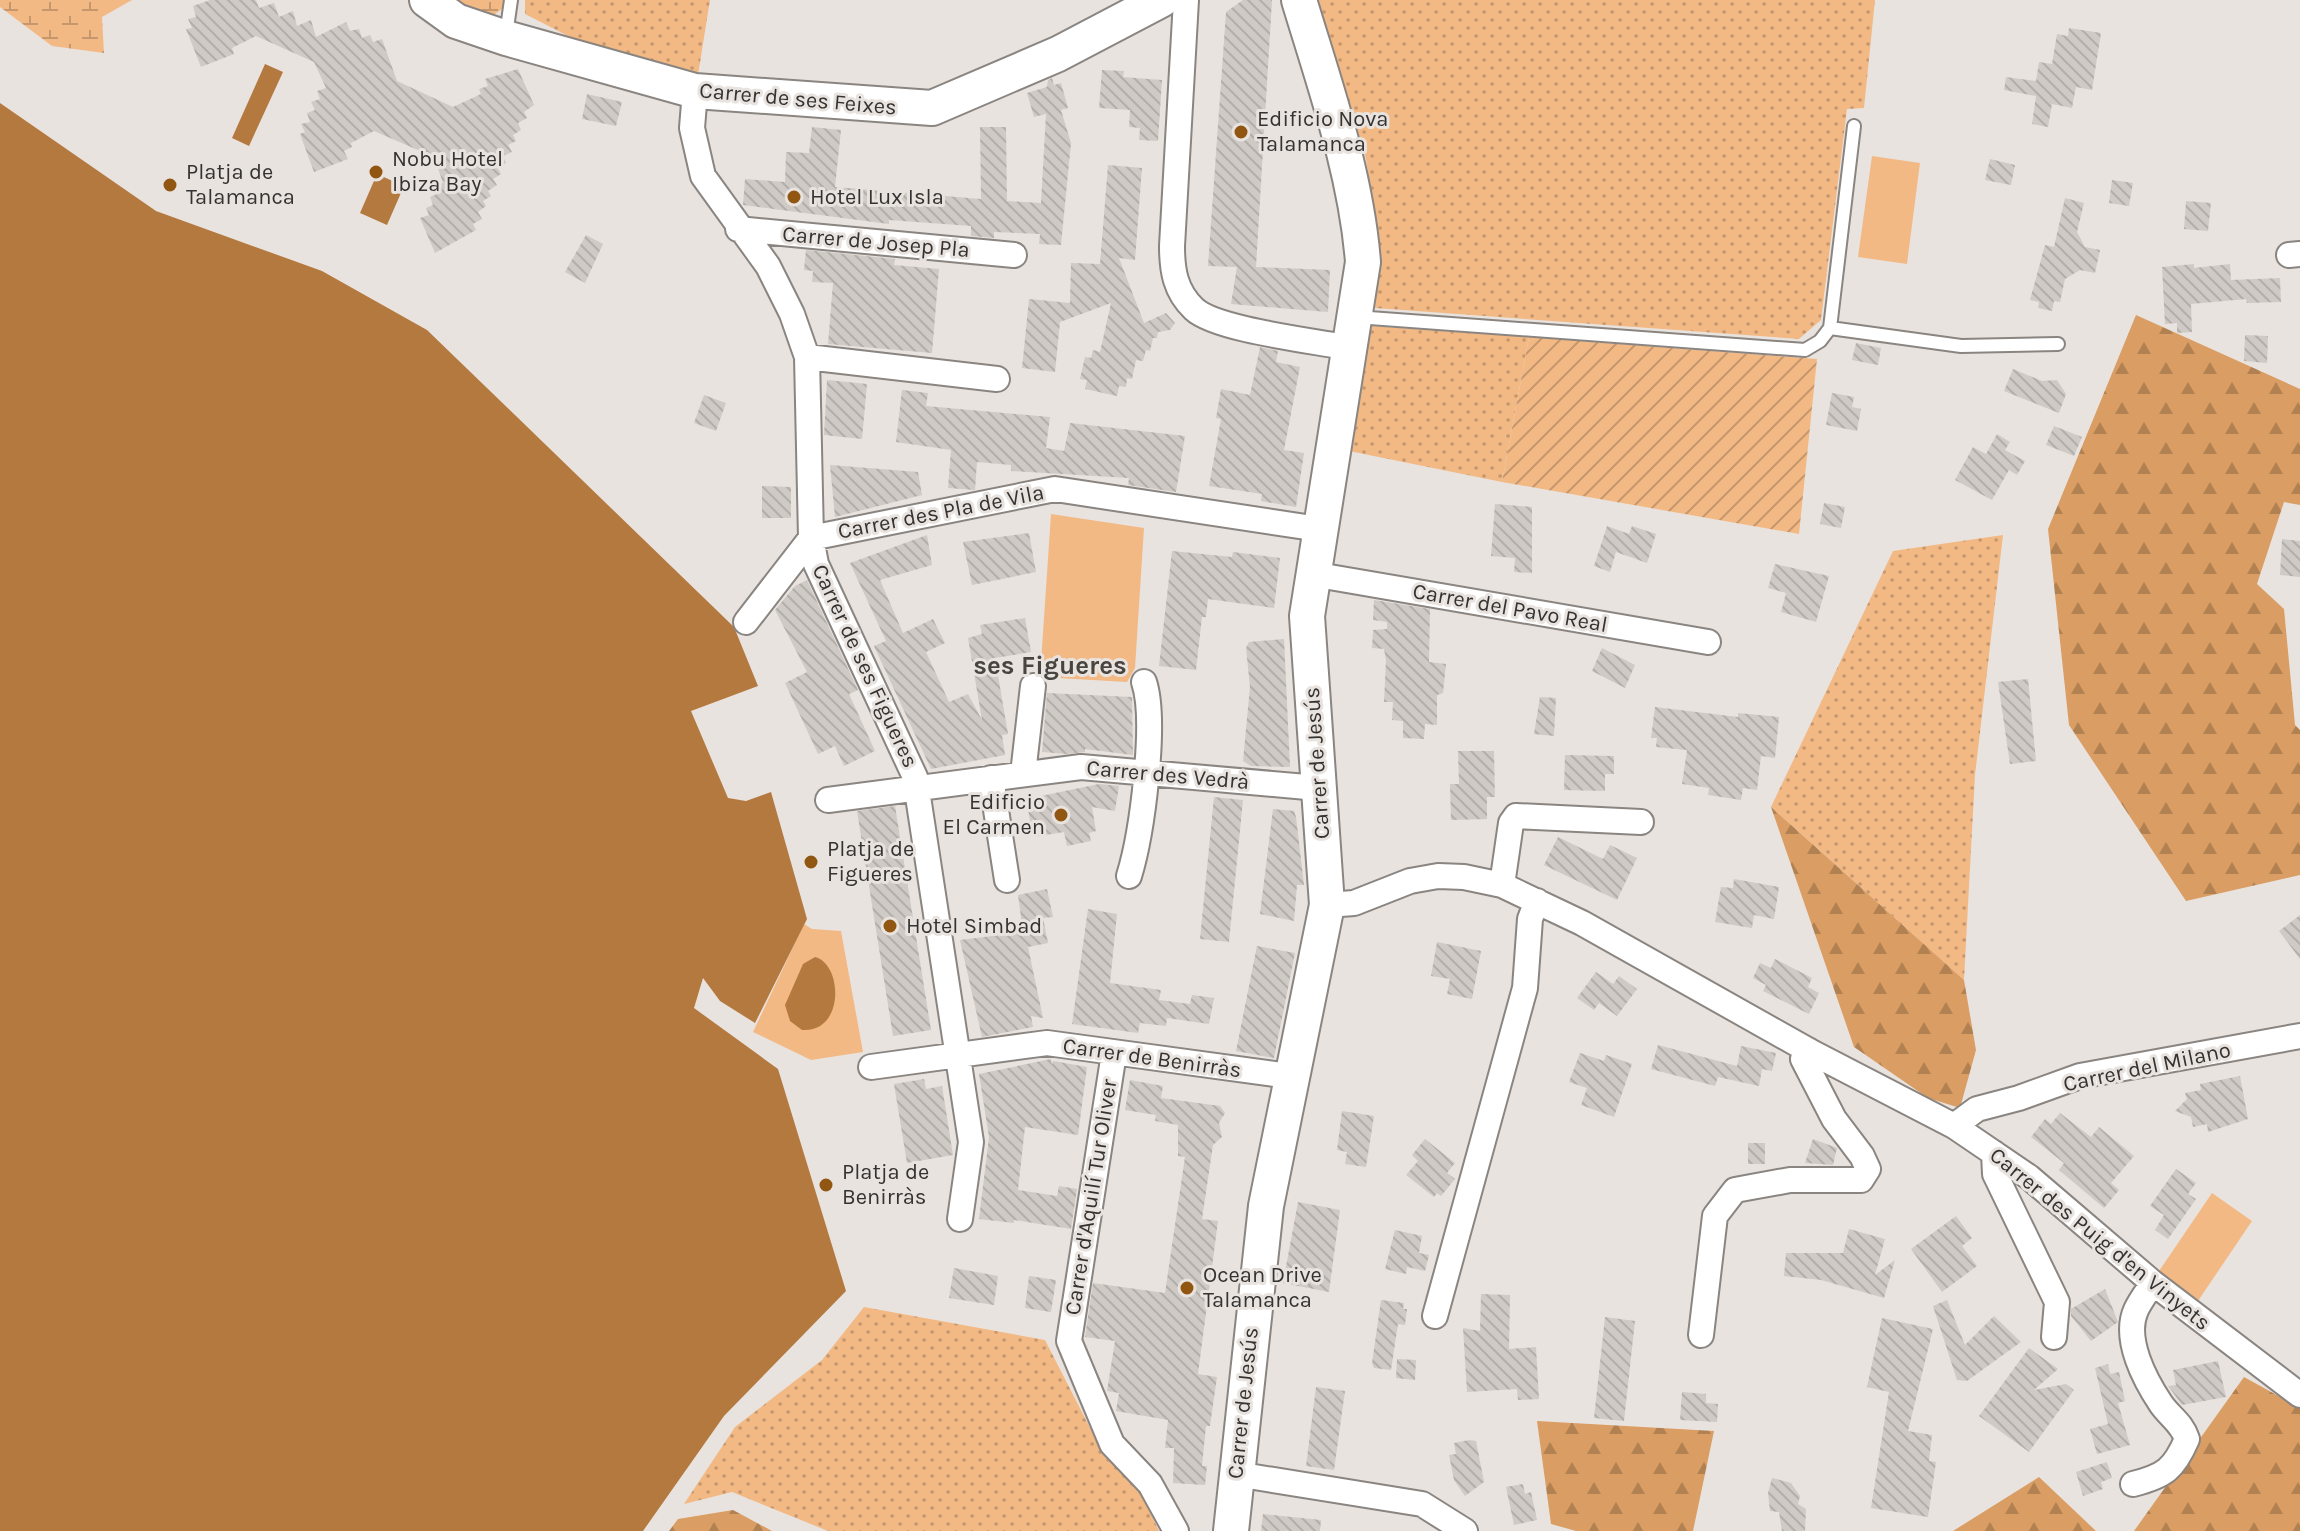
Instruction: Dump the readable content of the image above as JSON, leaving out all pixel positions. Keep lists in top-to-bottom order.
{
  "streets": {
    "street": [
      "Carrer de ses Feixes",
      "Carrer de Josep Pla",
      "Carrer des Pla de Vila",
      "Carrer del Pavo Real",
      "Carrer de ses Figueres",
      "Carrer de Jesús",
      "Carrer des Vedrà",
      "Carrer de Benirràs",
      "Carrer del Milano",
      "Carrer d'Aquilí Tur Oliver",
      "Carrer des Puig d'en Vinyets"
    ]
  },
  "crossings": [
    ["Carrer de ses Feixes", "Carrer de ses Figueres"],
    ["Carrer de Josep Pla", "Carrer de ses Figueres"],
    ["Carrer des Pla de Vila", "Carrer de ses Figueres"],
    ["Carrer des Pla de Vila", "Carrer de Jesús"],
    ["Carrer del Pavo Real", "Carrer de Jesús"],
    ["Carrer de ses Figueres", "Carrer des Vedrà"],
    ["Carrer de ses Figueres", "Carrer de Benirràs"],
    ["Carrer de Jesús", "Carrer des Vedrà"],
    ["Carrer de Jesús", "Carrer de Benirràs"],
    ["Carrer de Jesús", "Carrer des Puig d'en Vinyets"],
    ["Carrer de Benirràs", "Carrer d'Aquilí Tur Oliver"],
    ["Carrer del Milano", "Carrer des Puig d'en Vinyets"]
  ],
  "districts": ["ses Figueres"],
  "places": [
    "Edificio Nova Talamanca",
    "Nobu Hotel Ibiza Bay",
    "Platja de Talamanca",
    "Hotel Lux Isla",
    "Edificio El Carmen",
    "Platja de Figueres",
    "Hotel Simbad",
    "Platja de Benirràs",
    "Ocean Drive Talamanca"
  ]
}
